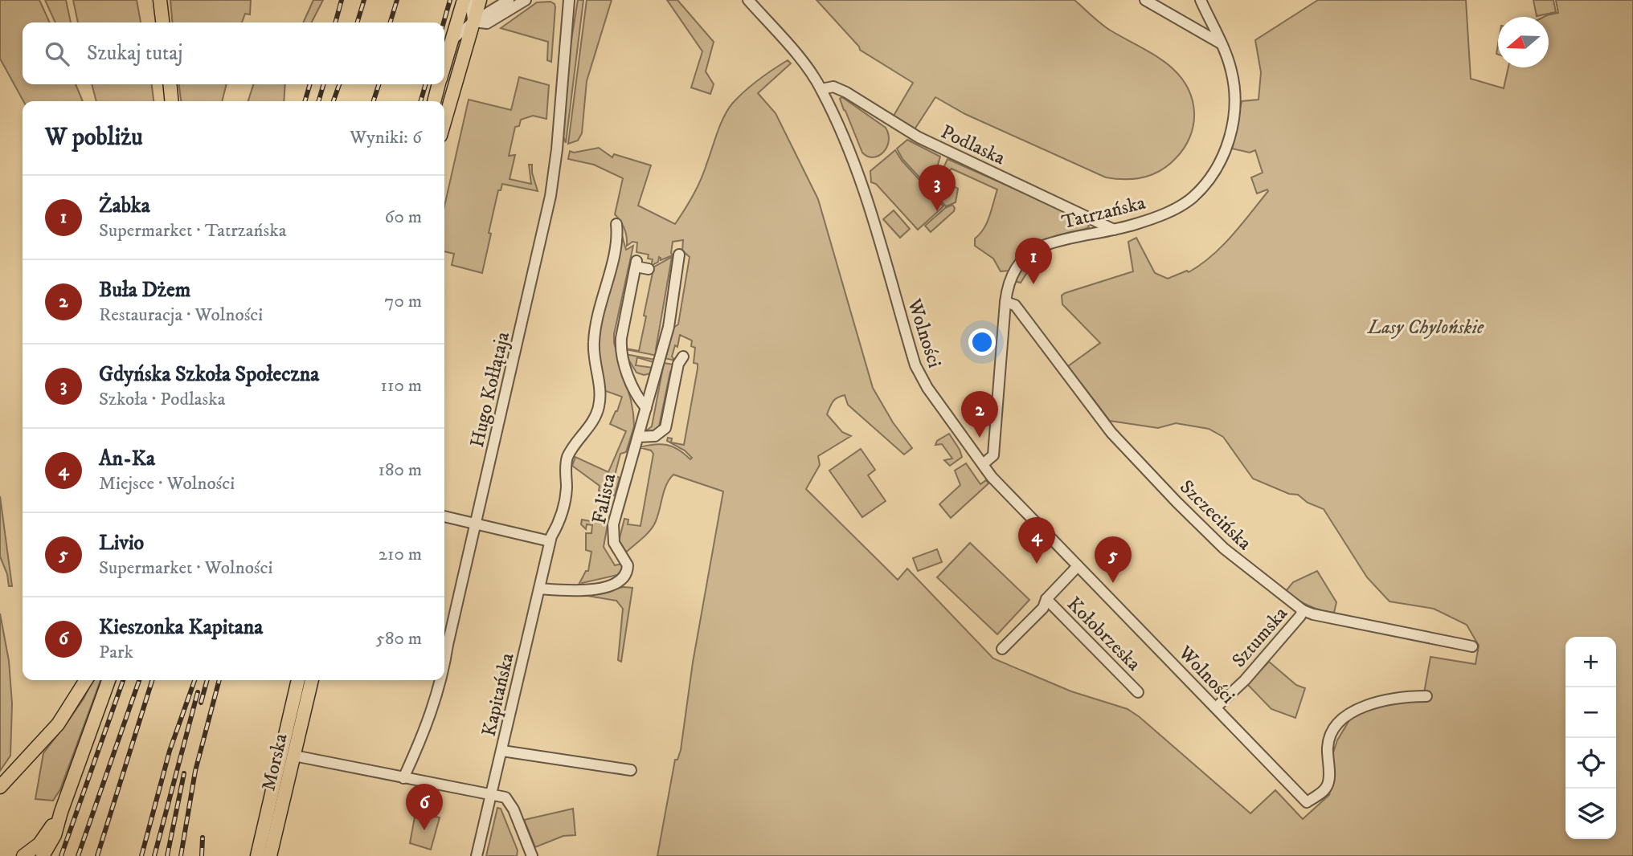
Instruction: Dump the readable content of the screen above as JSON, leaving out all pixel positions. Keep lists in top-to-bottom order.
{
  "streets": {
    "main road": ["Morska"],
    "street": [
      "Podlaska",
      "Tatrzańska",
      "Wolności",
      "Hugo Kołłątaja",
      "Falista",
      "Szczecińska",
      "Kołobrzeska",
      "Sztumska",
      "Kapitańska"
    ]
  },
  "crossings": [
    ["Podlaska", "Tatrzańska"],
    ["Podlaska", "Wolności"],
    ["Tatrzańska", "Wolności"],
    ["Tatrzańska", "Szczecińska"],
    ["Wolności", "Sztumska"],
    ["Falista", "Kapitańska"],
    ["Szczecińska", "Sztumska"]
  ],
  "parks": ["Lasy Chylońskie"],
  "north": "left",
  "page": {
    "search": "Szukaj tutaj",
    "heading": ["W pobliżu", "Wyniki: 6"],
    "pins": [
      "3",
      "1",
      "2",
      "4",
      "5",
      "6"
    ],
    "list": [
      {
        "mark": "1",
        "name": "Żabka",
        "note": "Supermarket · Tatrzańska",
        "value": "60 m"
      },
      {
        "mark": "2",
        "name": "Buła Dżem",
        "note": "Restauracja · Wolności",
        "value": "70 m"
      },
      {
        "mark": "3",
        "name": "Gdyńska Szkoła Społeczna",
        "note": "Szkoła · Podlaska",
        "value": "110 m"
      },
      {
        "mark": "4",
        "name": "An-Ka",
        "note": "Miejsce · Wolności",
        "value": "180 m"
      },
      {
        "mark": "5",
        "name": "Livio",
        "note": "Supermarket · Wolności",
        "value": "210 m"
      },
      {
        "mark": "6",
        "name": "Kieszonka Kapitana",
        "note": "Park",
        "value": "580 m"
      }
    ],
    "map_buttons": ["+", "−"]
  }
}
